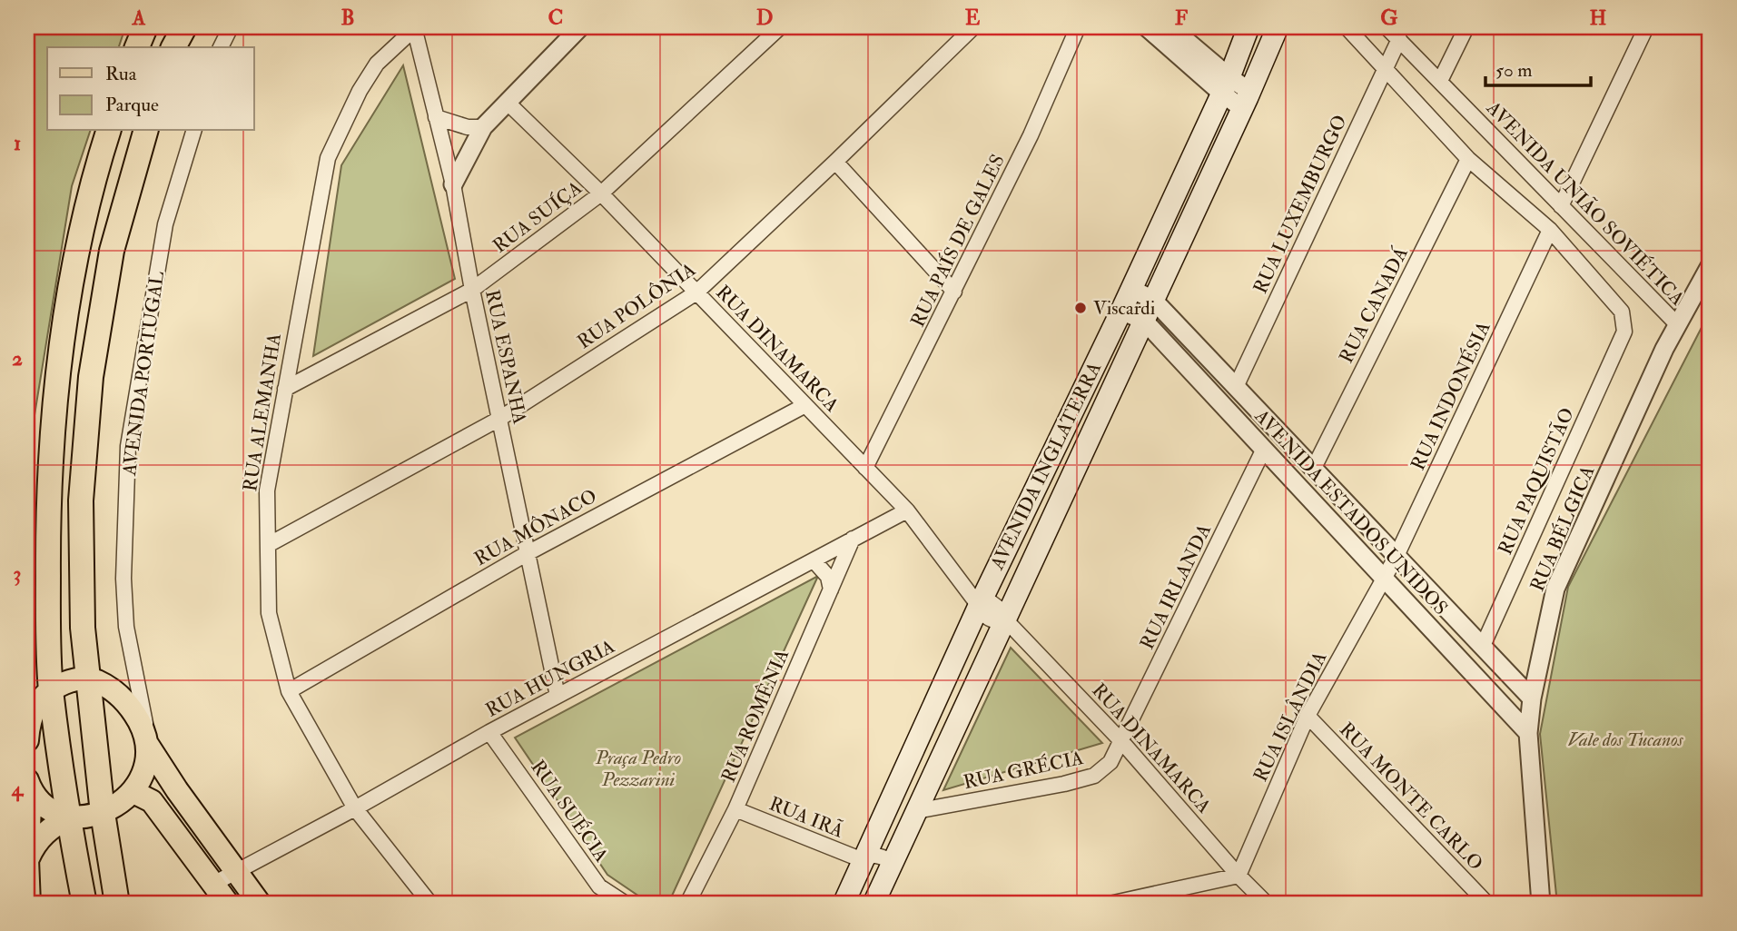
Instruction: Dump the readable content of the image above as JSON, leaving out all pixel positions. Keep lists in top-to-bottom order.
{
  "streets": {
    "main road": ["AVENIDA PORTUGAL", "AVENIDA INGLATERRA"],
    "street": [
      "AVENIDA UNIÃO SOVIÉTICA",
      "RUA LUXEMBURGO",
      "RUA SUÍÇA",
      "RUA PAÍS DE GALES",
      "RUA CANADÁ",
      "RUA POLÔNIA",
      "RUA DINAMARCA",
      "RUA ESPANHA",
      "RUA INDONÉSIA",
      "RUA ALEMANHA",
      "RUA PAQUISTÃO",
      "AVENIDA ESTADOS UNIDOS",
      "RUA MÔNACO",
      "RUA BÉLGICA",
      "RUA IRLANDA",
      "RUA HUNGRIA",
      "RUA ROMÊNIA",
      "RUA ISLÂNDIA",
      "RUA GRÉCIA",
      "RUA MONTE CARLO",
      "RUA SUÉCIA",
      "RUA IRÃ"
    ]
  },
  "crossings": [
    ["AVENIDA UNIÃO SOVIÉTICA", "RUA LUXEMBURGO"],
    ["AVENIDA UNIÃO SOVIÉTICA", "RUA BÉLGICA"],
    ["RUA LUXEMBURGO", "AVENIDA ESTADOS UNIDOS"],
    ["RUA SUÍÇA", "RUA DINAMARCA"],
    ["RUA SUÍÇA", "RUA ESPANHA"],
    ["RUA SUÍÇA", "RUA ALEMANHA"],
    ["RUA PAÍS DE GALES", "RUA DINAMARCA"],
    ["RUA CANADÁ", "AVENIDA ESTADOS UNIDOS"],
    ["RUA POLÔNIA", "RUA DINAMARCA"],
    ["RUA POLÔNIA", "RUA ESPANHA"],
    ["RUA POLÔNIA", "RUA ALEMANHA"],
    ["RUA DINAMARCA", "AVENIDA INGLATERRA"],
    ["RUA DINAMARCA", "RUA MÔNACO"],
    ["RUA DINAMARCA", "RUA IRLANDA"],
    ["RUA DINAMARCA", "RUA HUNGRIA"],
    ["RUA DINAMARCA", "RUA ISLÂNDIA"],
    ["RUA DINAMARCA", "RUA GRÉCIA"],
    ["RUA ESPANHA", "RUA ALEMANHA"],
    ["RUA ESPANHA", "RUA MÔNACO"],
    ["RUA ESPANHA", "RUA HUNGRIA"],
    ["AVENIDA PORTUGAL", "RUA HUNGRIA"],
    ["RUA INDONÉSIA", "RUA PAQUISTÃO"],
    ["RUA INDONÉSIA", "AVENIDA ESTADOS UNIDOS"],
    ["RUA INDONÉSIA", "RUA ISLÂNDIA"],
    ["RUA ALEMANHA", "RUA MÔNACO"],
    ["RUA ALEMANHA", "RUA HUNGRIA"],
    ["AVENIDA INGLATERRA", "AVENIDA ESTADOS UNIDOS"],
    ["AVENIDA INGLATERRA", "RUA GRÉCIA"],
    ["AVENIDA INGLATERRA", "RUA IRÃ"],
    ["RUA PAQUISTÃO", "AVENIDA ESTADOS UNIDOS"],
    ["AVENIDA ESTADOS UNIDOS", "RUA BÉLGICA"],
    ["AVENIDA ESTADOS UNIDOS", "RUA IRLANDA"],
    ["AVENIDA ESTADOS UNIDOS", "RUA ISLÂNDIA"],
    ["RUA IRLANDA", "RUA GRÉCIA"],
    ["RUA HUNGRIA", "RUA ROMÊNIA"],
    ["RUA HUNGRIA", "RUA SUÉCIA"],
    ["RUA ROMÊNIA", "RUA IRÃ"],
    ["RUA ISLÂNDIA", "RUA MONTE CARLO"]
  ],
  "parks": ["Vale dos Tucanos", "Praça Pedro Pezzarini"],
  "places": ["Viscardi"],
  "legend": ["Rua", "Parque"],
  "scale_bar": "50 m",
  "grid": {
    "columns": [
      "A",
      "B",
      "C",
      "D",
      "E",
      "F",
      "G",
      "H"
    ],
    "rows": [
      "1",
      "2",
      "3",
      "4"
    ]
  }
}
